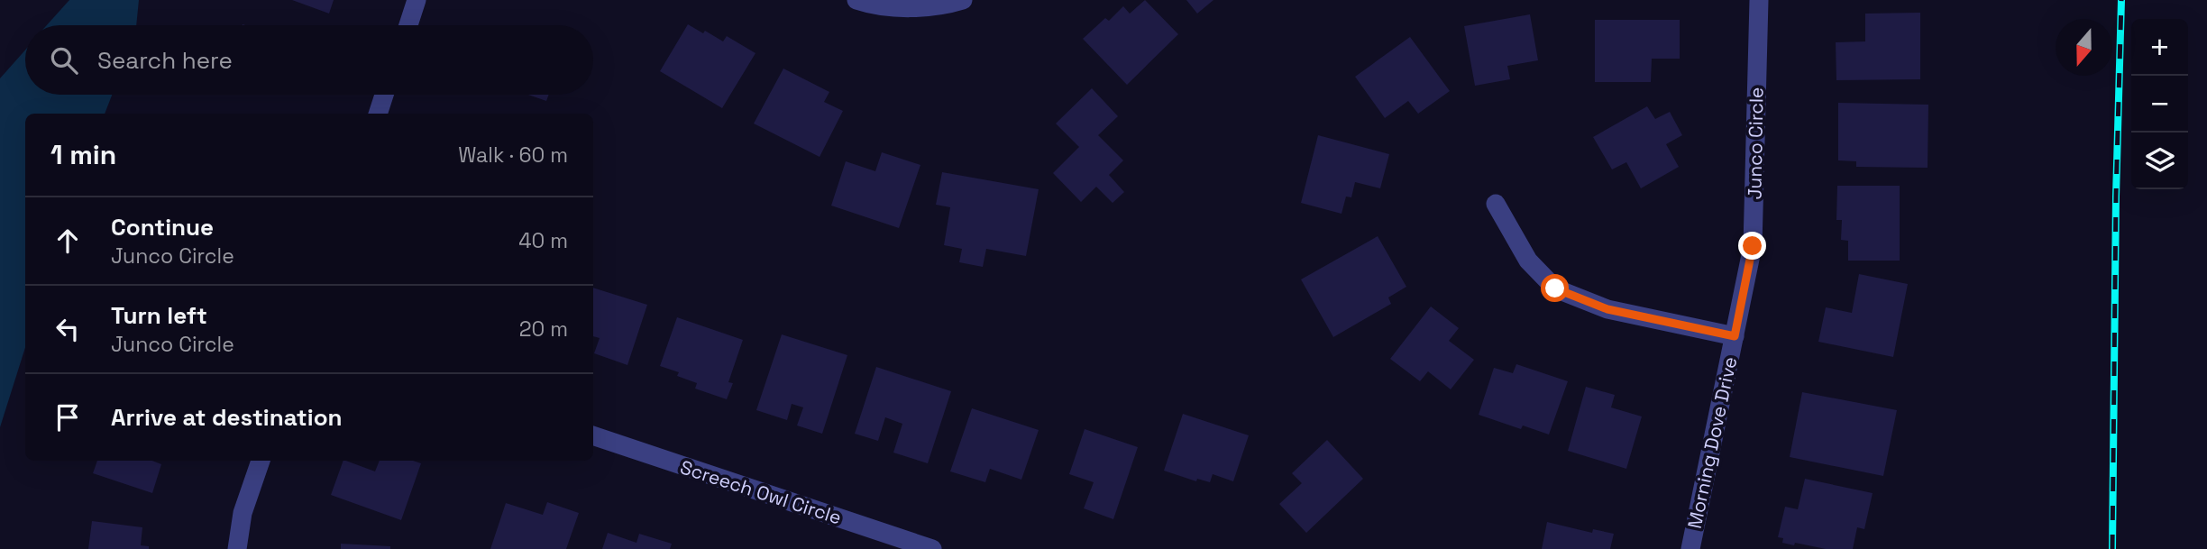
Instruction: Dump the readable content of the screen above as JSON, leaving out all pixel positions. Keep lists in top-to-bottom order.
{
  "streets": {
    "street": ["Junco Circle", "Morning Dove Drive", "Screech Owl Circle"]
  },
  "crossings": [
    ["Junco Circle", "Morning Dove Drive"]
  ],
  "north": "bottom",
  "page": {
    "map_buttons": ["+", "−"],
    "search": "Search here",
    "heading": ["1 min", "Walk · 60 m"],
    "list": [
      ["Continue", "Junco Circle", "40 m"],
      ["Turn left", "Junco Circle", "20 m"],
      "Arrive at destination"
    ]
  }
}
